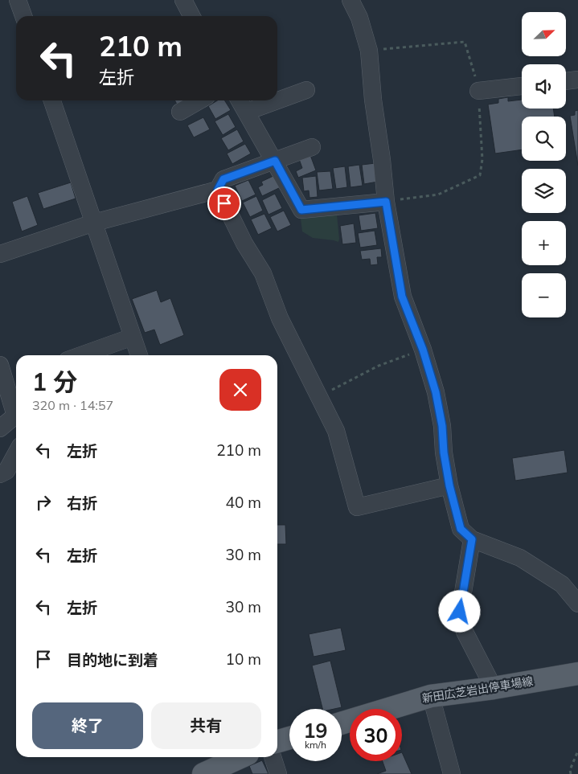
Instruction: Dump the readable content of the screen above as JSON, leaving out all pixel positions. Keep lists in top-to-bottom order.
{
  "streets": {
    "main road": ["新田広芝岩出停車場線"]
  },
  "north": "top right",
  "page": {
    "map_buttons": ["+", "−"],
    "turn": ["210 m", "左折"],
    "heading": ["1 分", "320 m · 14:57"],
    "list": [
      {
        "name": "左折",
        "value": "210 m"
      },
      {
        "name": "右折",
        "value": "40 m"
      },
      {
        "name": "左折",
        "value": "30 m"
      },
      {
        "name": "左折",
        "value": "30 m"
      },
      {
        "name": "目的地に到着",
        "value": "10 m"
      }
    ],
    "buttons": ["終了", "共有"],
    "speed": "19 km/h",
    "limit": "30"
  }
}
